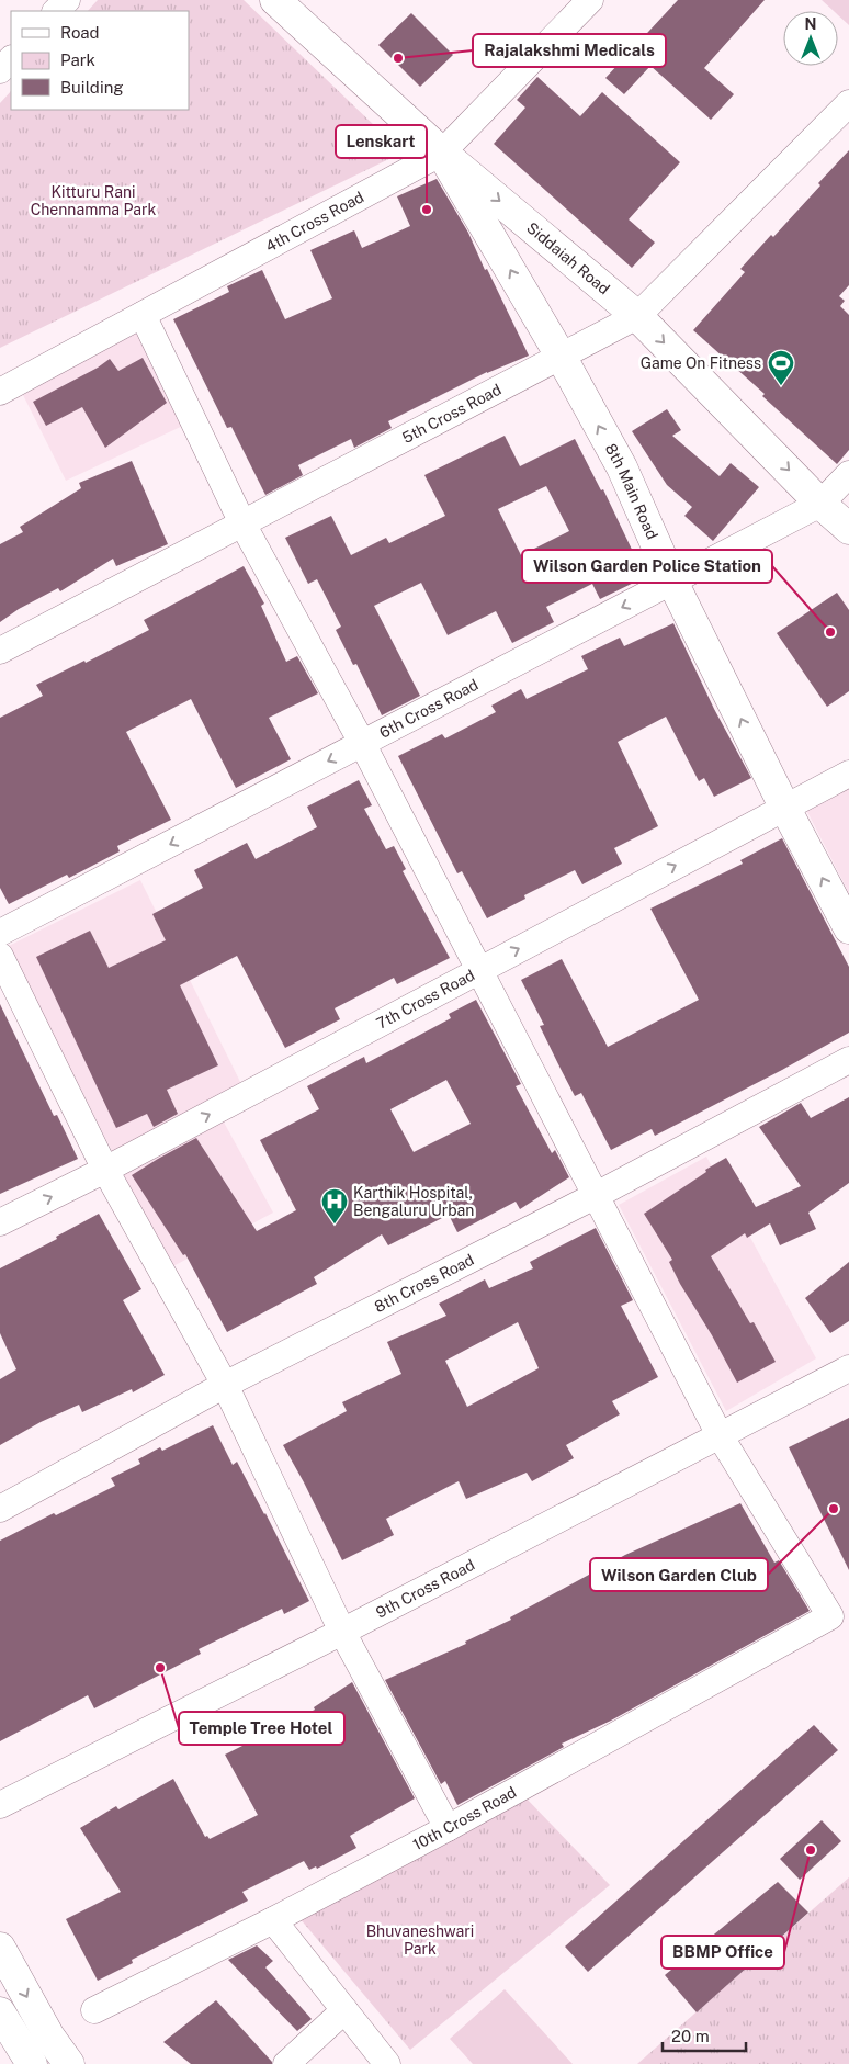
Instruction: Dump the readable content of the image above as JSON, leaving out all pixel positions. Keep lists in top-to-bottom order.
{
  "streets": {
    "main road": ["Siddaiah Road", "8th Main Road"],
    "street": [
      "4th Cross Road",
      "5th Cross Road",
      "6th Cross Road",
      "7th Cross Road",
      "8th Cross Road",
      "9th Cross Road",
      "10th Cross Road"
    ]
  },
  "crossings": [
    ["4th Cross Road", "Siddaiah Road"],
    ["4th Cross Road", "8th Main Road"],
    ["Siddaiah Road", "5th Cross Road"],
    ["Siddaiah Road", "8th Main Road"],
    ["Siddaiah Road", "6th Cross Road"],
    ["5th Cross Road", "8th Main Road"],
    ["8th Main Road", "6th Cross Road"],
    ["8th Main Road", "7th Cross Road"],
    ["9th Cross Road", "10th Cross Road"]
  ],
  "one_way": [
    "Siddaiah Road",
    "8th Main Road",
    "6th Cross Road",
    "7th Cross Road"
  ],
  "parks": ["Kitturu Rani Chennamma Park", "Bhuvaneshwari Park"],
  "places": {
    "other": [
      "Rajalakshmi Medicals",
      "Lenskart",
      "Wilson Garden Police Station",
      "Wilson Garden Club",
      "Temple Tree Hotel",
      "BBMP Office"
    ],
    "sports": ["Game On Fitness"],
    "hospital": ["Karthik Hospital, Bengaluru Urban"]
  },
  "legend": ["Road", "Park", "Building"],
  "scale_bar": "20 m",
  "north": "top"
}
